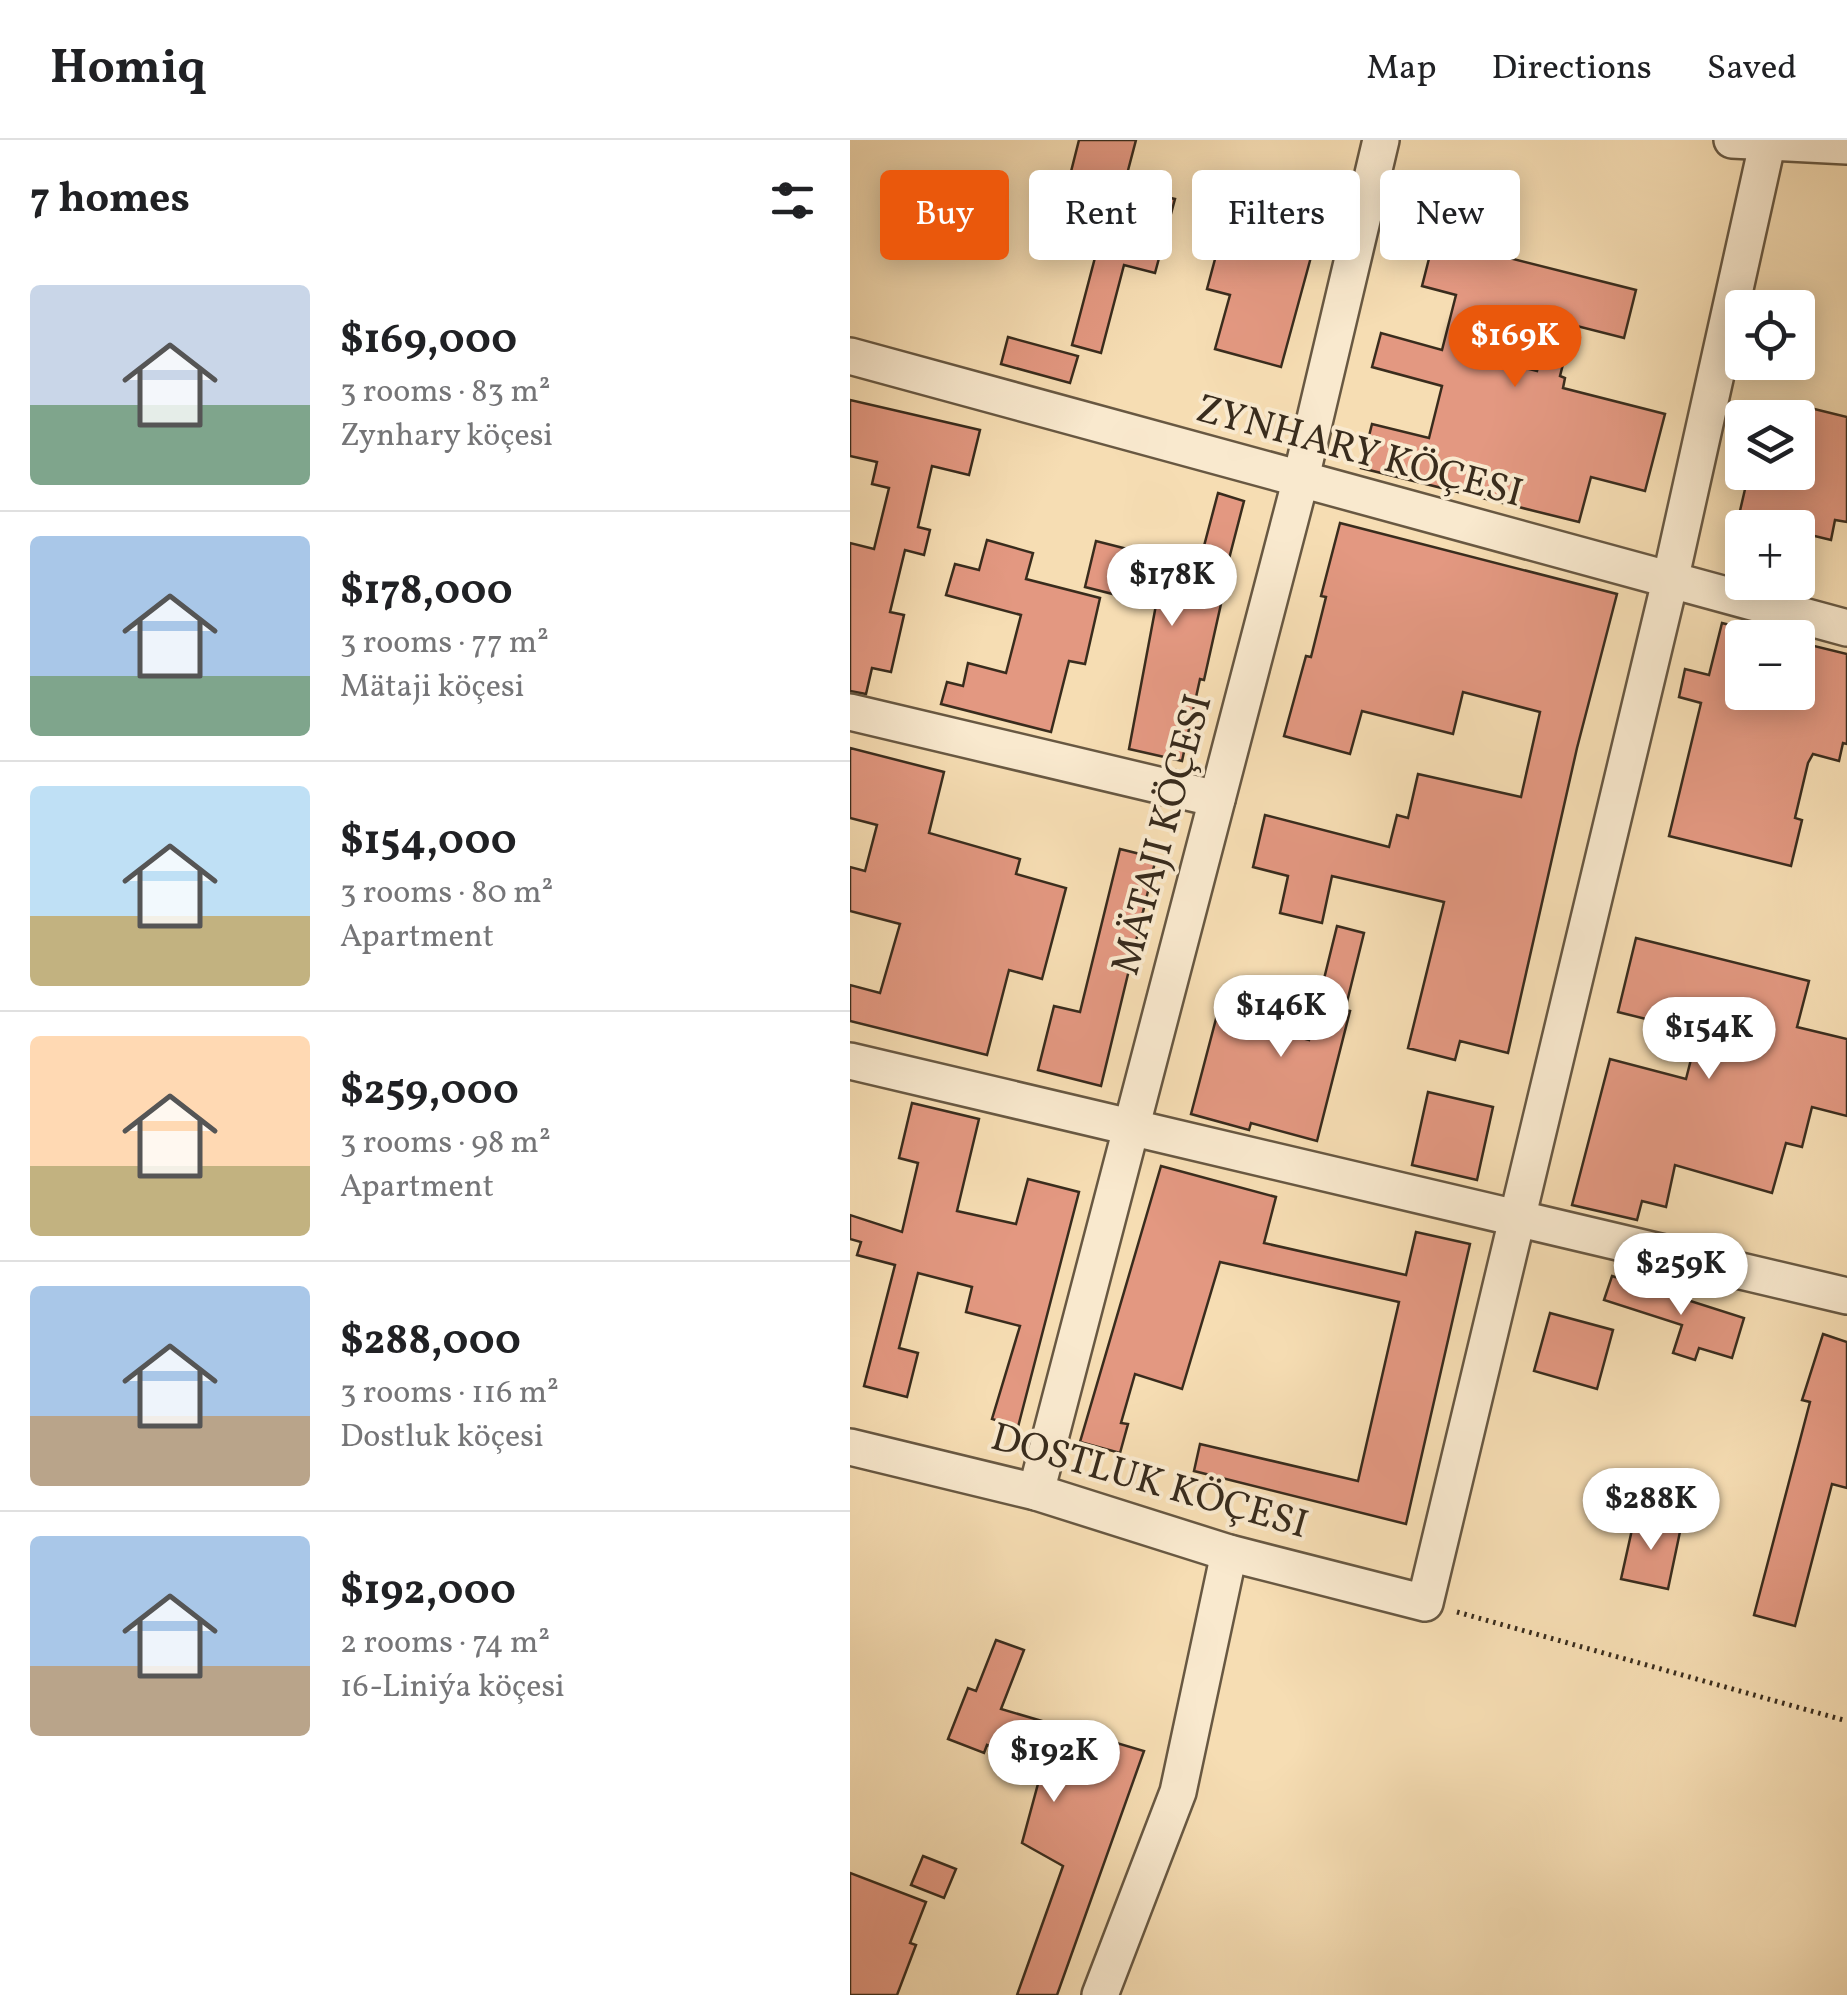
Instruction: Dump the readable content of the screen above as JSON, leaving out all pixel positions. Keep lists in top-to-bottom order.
{
  "streets": {
    "street": ["ZYNHARY KÖÇESI", "MÄTAJI KÖÇESI", "DOSTLUK KÖÇESI"]
  },
  "crossings": [
    ["ZYNHARY KÖÇESI", "MÄTAJI KÖÇESI"],
    ["MÄTAJI KÖÇESI", "DOSTLUK KÖÇESI"]
  ],
  "page": {
    "header": "Homiq",
    "nav": ["Map", "Directions", "Saved"],
    "heading": "7 homes",
    "chip": [
      "Buy",
      "Rent",
      "Filters",
      "New"
    ],
    "list": [
      {
        "name": "$169,000",
        "note": "3 rooms · 83 m² · Zynhary köçesi"
      },
      {
        "name": "$178,000",
        "note": "3 rooms · 77 m² · Mätaji köçesi"
      },
      {
        "name": "$154,000",
        "note": "3 rooms · 80 m² · Apartment"
      },
      {
        "name": "$259,000",
        "note": "3 rooms · 98 m² · Apartment"
      },
      {
        "name": "$288,000",
        "note": "3 rooms · 116 m² · Dostluk köçesi"
      },
      {
        "name": "$192,000",
        "note": "2 rooms · 74 m² · 16-Liniýa köçesi"
      }
    ],
    "map_buttons": ["+", "−"],
    "price": [
      "$169K",
      "$178K",
      "$146K",
      "$154K",
      "$259K",
      "$288K",
      "$192K"
    ]
  }
}
